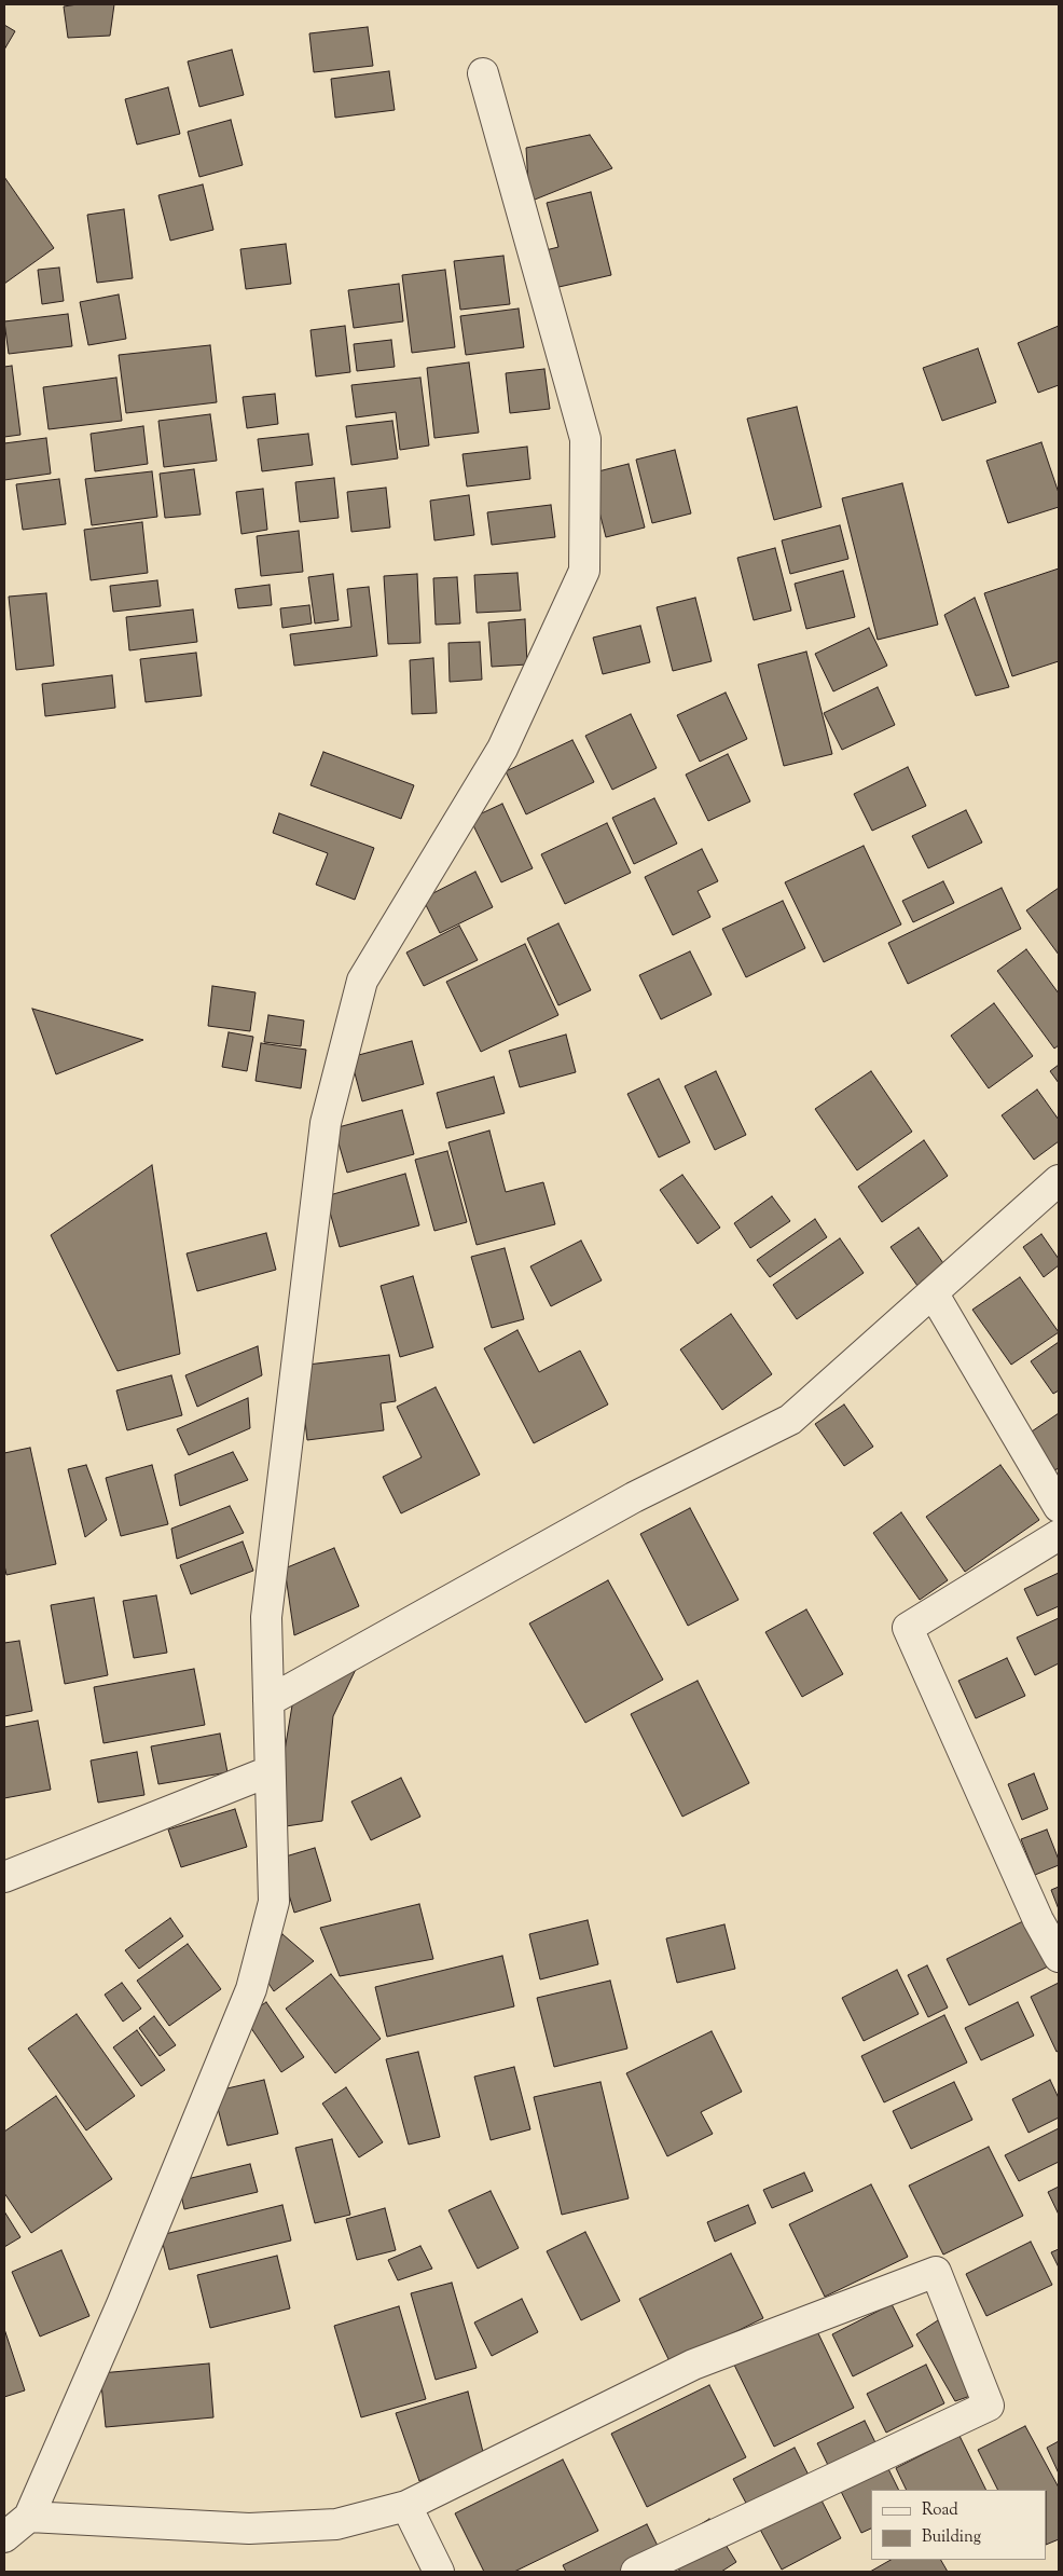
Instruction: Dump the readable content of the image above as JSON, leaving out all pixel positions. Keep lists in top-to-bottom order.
{
  "legend": ["Road", "Building"]
}
